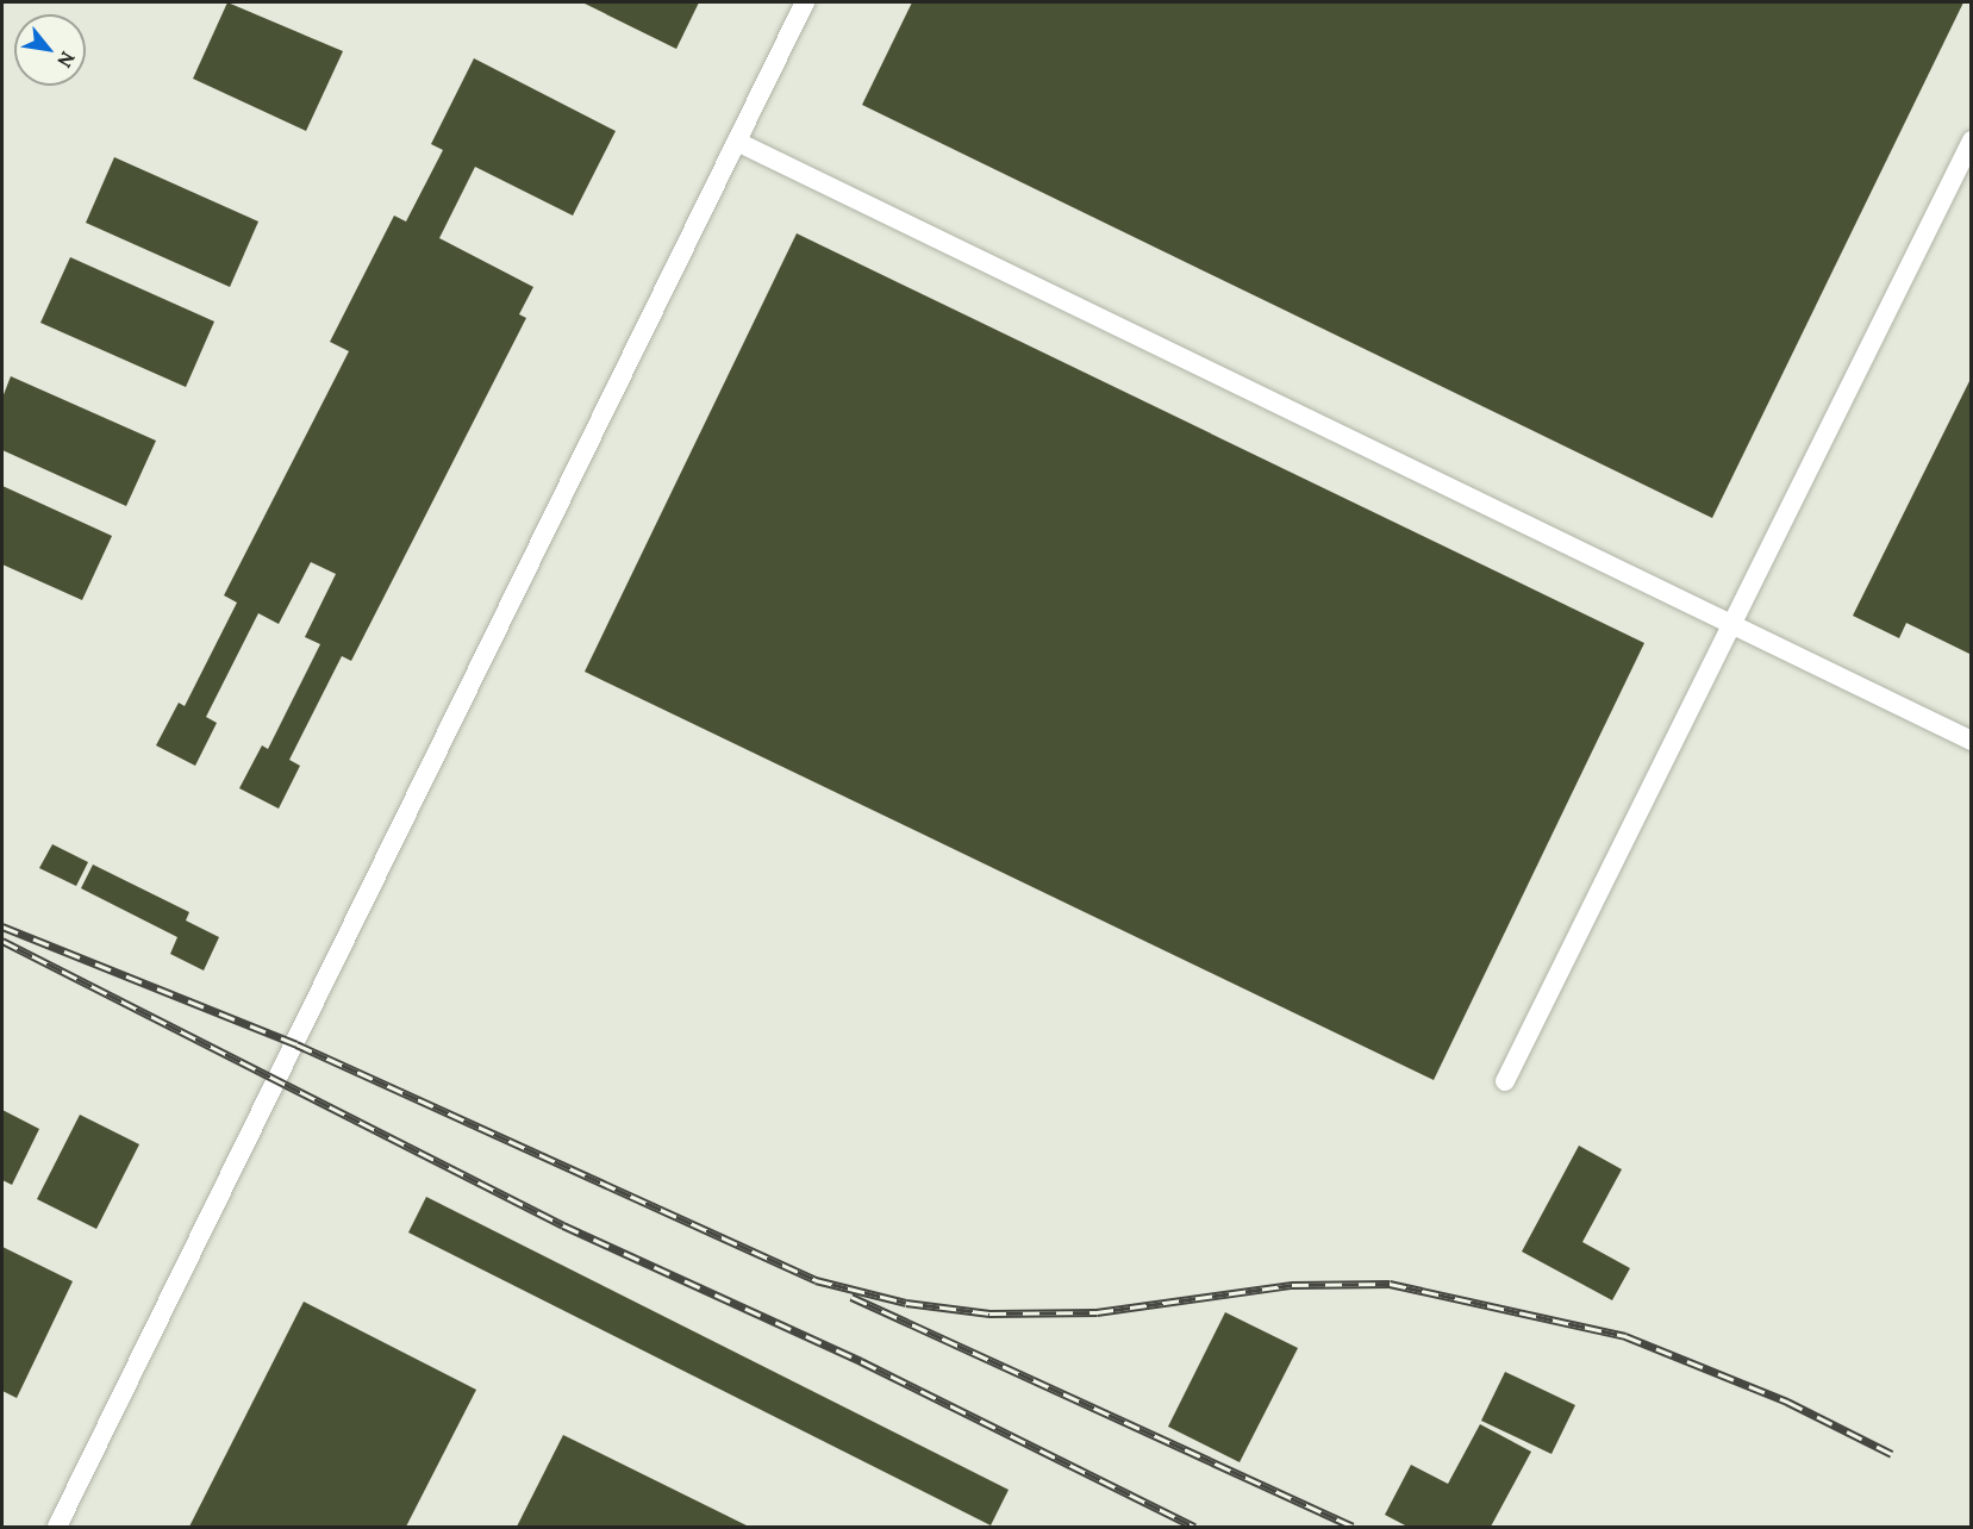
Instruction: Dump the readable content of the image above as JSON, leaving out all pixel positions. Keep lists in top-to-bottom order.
{
  "north": "bottom right"
}
